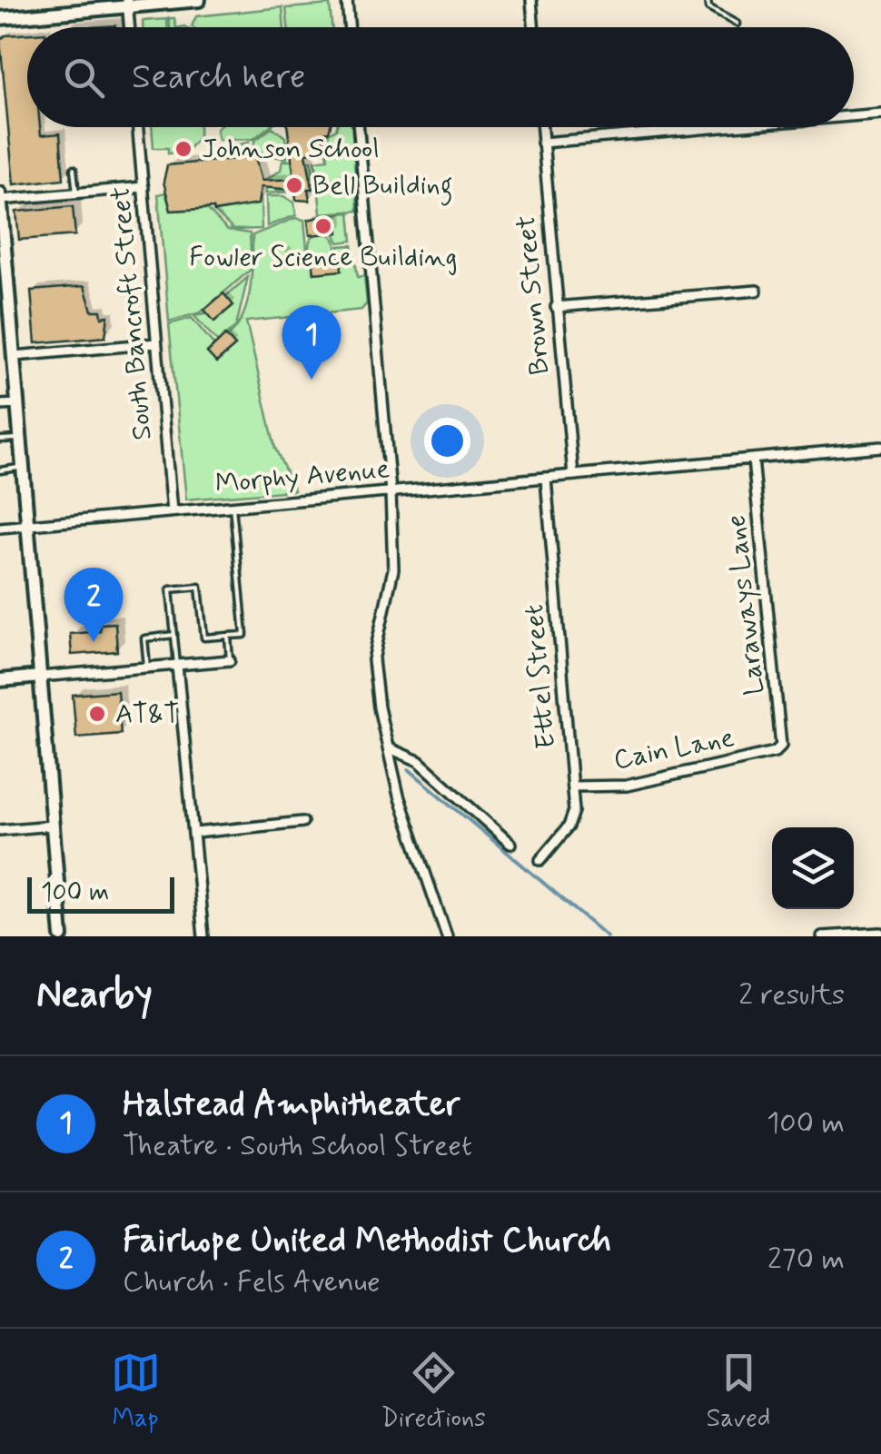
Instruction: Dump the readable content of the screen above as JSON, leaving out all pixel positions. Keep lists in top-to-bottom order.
{
  "streets": {
    "street": [
      "Brown Street",
      "South Bancroft Street",
      "Morphy Avenue",
      "Laraways Lane",
      "Ettel Street",
      "Cain Lane"
    ]
  },
  "crossings": [
    ["Brown Street", "Morphy Avenue"],
    ["South Bancroft Street", "Morphy Avenue"],
    ["Morphy Avenue", "Laraways Lane"],
    ["Morphy Avenue", "Ettel Street"],
    ["Laraways Lane", "Cain Lane"],
    ["Ettel Street", "Cain Lane"]
  ],
  "places": [
    "Johnson School",
    "Bell Building",
    "Fowler Science Building",
    "AT&T"
  ],
  "scale_bar": "100 m",
  "page": {
    "search": "Search here",
    "pins": ["1", "2"],
    "scale": "100 m",
    "heading": ["Nearby", "2 results"],
    "list": [
      {
        "mark": "1",
        "name": "Halstead Amphitheater",
        "note": "Theatre · South School Street",
        "value": "100 m"
      },
      {
        "mark": "2",
        "name": "Fairhope United Methodist Church",
        "note": "Church · Fels Avenue",
        "value": "270 m"
      }
    ],
    "nav": ["Map", "Directions", "Saved"]
  }
}
